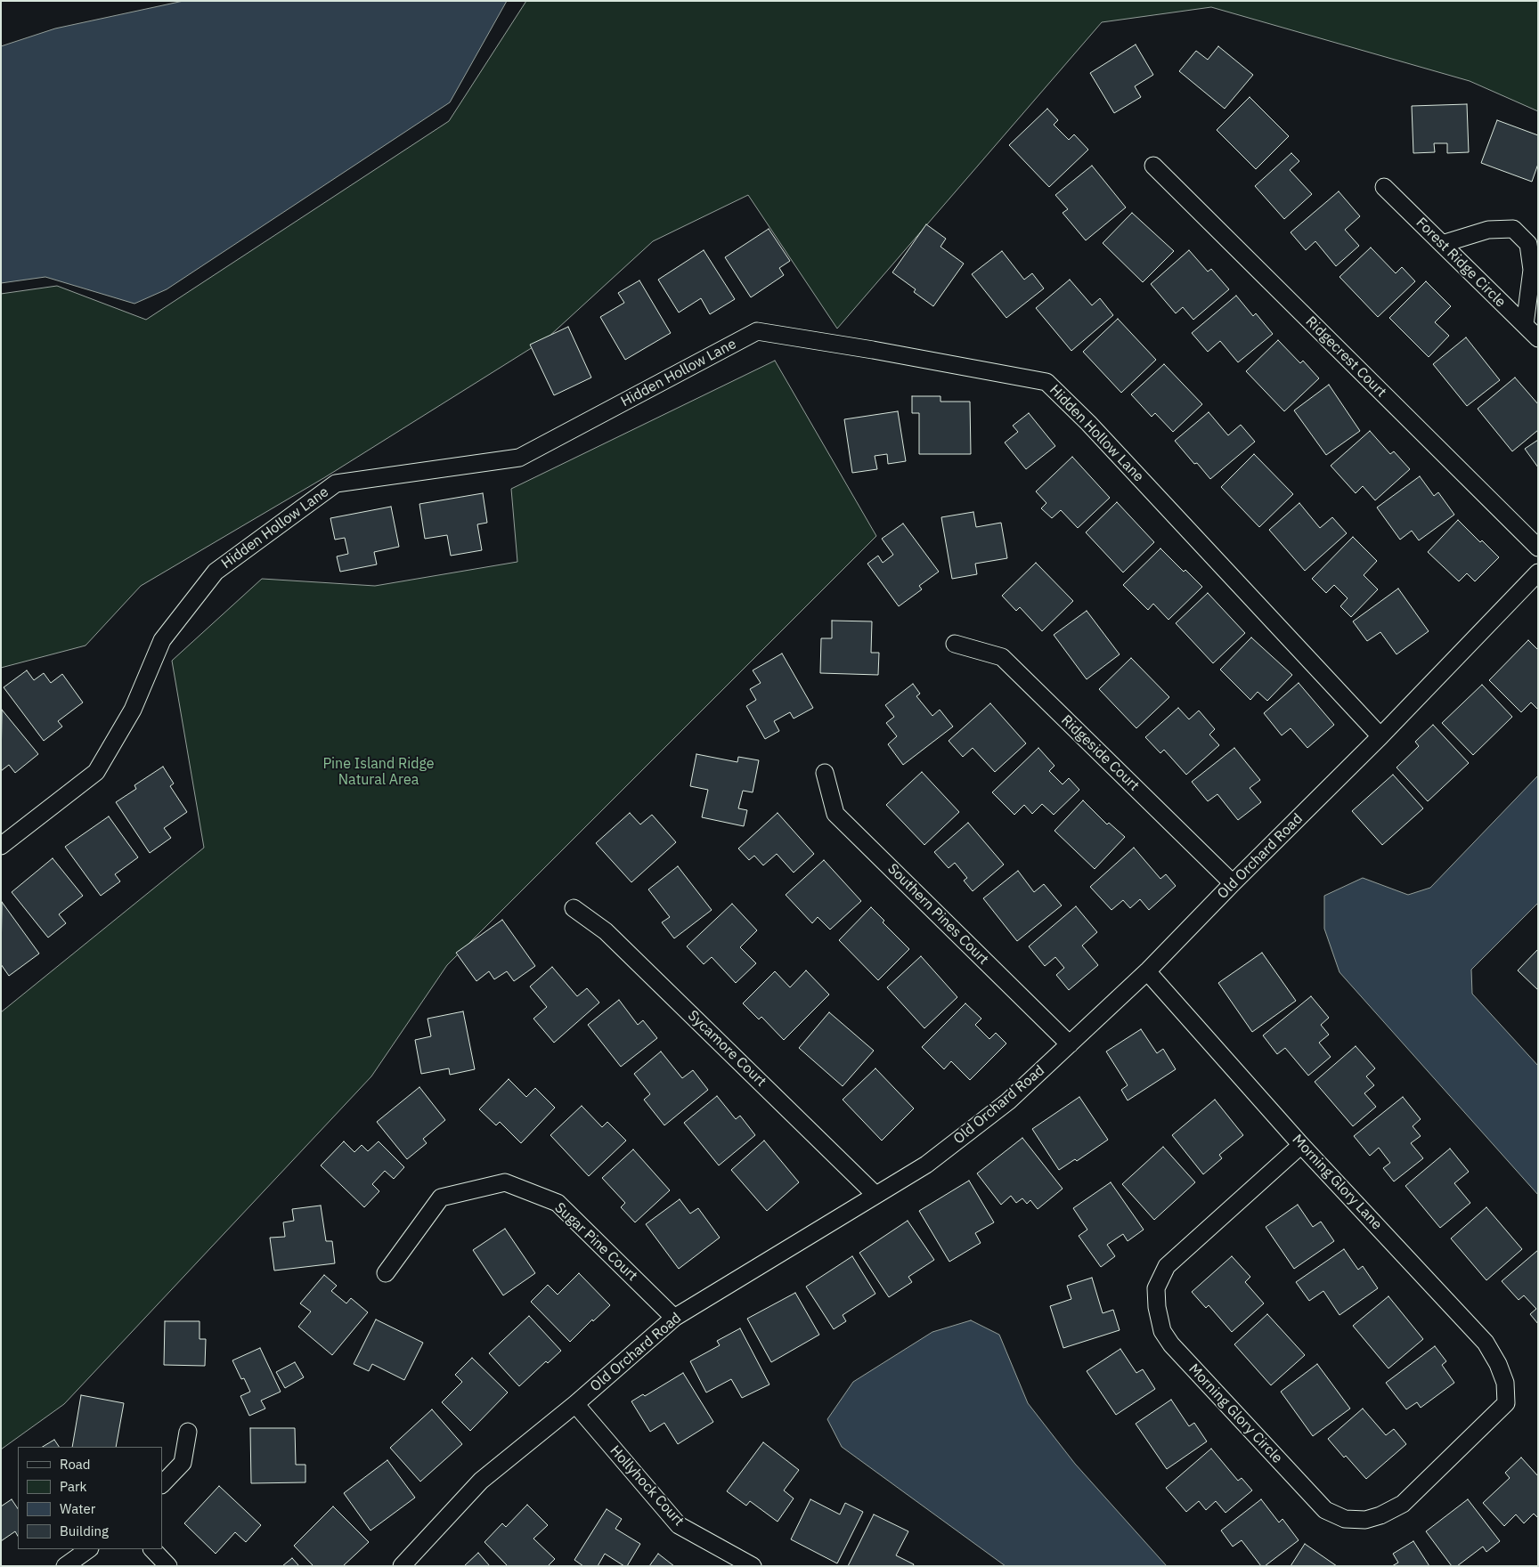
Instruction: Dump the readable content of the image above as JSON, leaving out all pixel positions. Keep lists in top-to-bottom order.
{
  "streets": {
    "street": [
      "Forest Ridge Circle",
      "Ridgecrest Court",
      "Hidden Hollow Lane",
      "Ridgeside Court",
      "Old Orchard Road",
      "Southern Pines Court",
      "Sycamore Court",
      "Morning Glory Lane",
      "Sugar Pine Court",
      "Morning Glory Circle",
      "Hollyhock Court"
    ]
  },
  "crossings": [
    ["Hidden Hollow Lane", "Old Orchard Road"],
    ["Ridgeside Court", "Old Orchard Road"],
    ["Old Orchard Road", "Southern Pines Court"],
    ["Old Orchard Road", "Sycamore Court"],
    ["Old Orchard Road", "Morning Glory Lane"],
    ["Old Orchard Road", "Sugar Pine Court"],
    ["Old Orchard Road", "Hollyhock Court"],
    ["Morning Glory Lane", "Morning Glory Circle"]
  ],
  "parks": ["Pine Island Ridge Natural Area"],
  "legend": [
    "Road",
    "Park",
    "Water",
    "Building"
  ]
}
